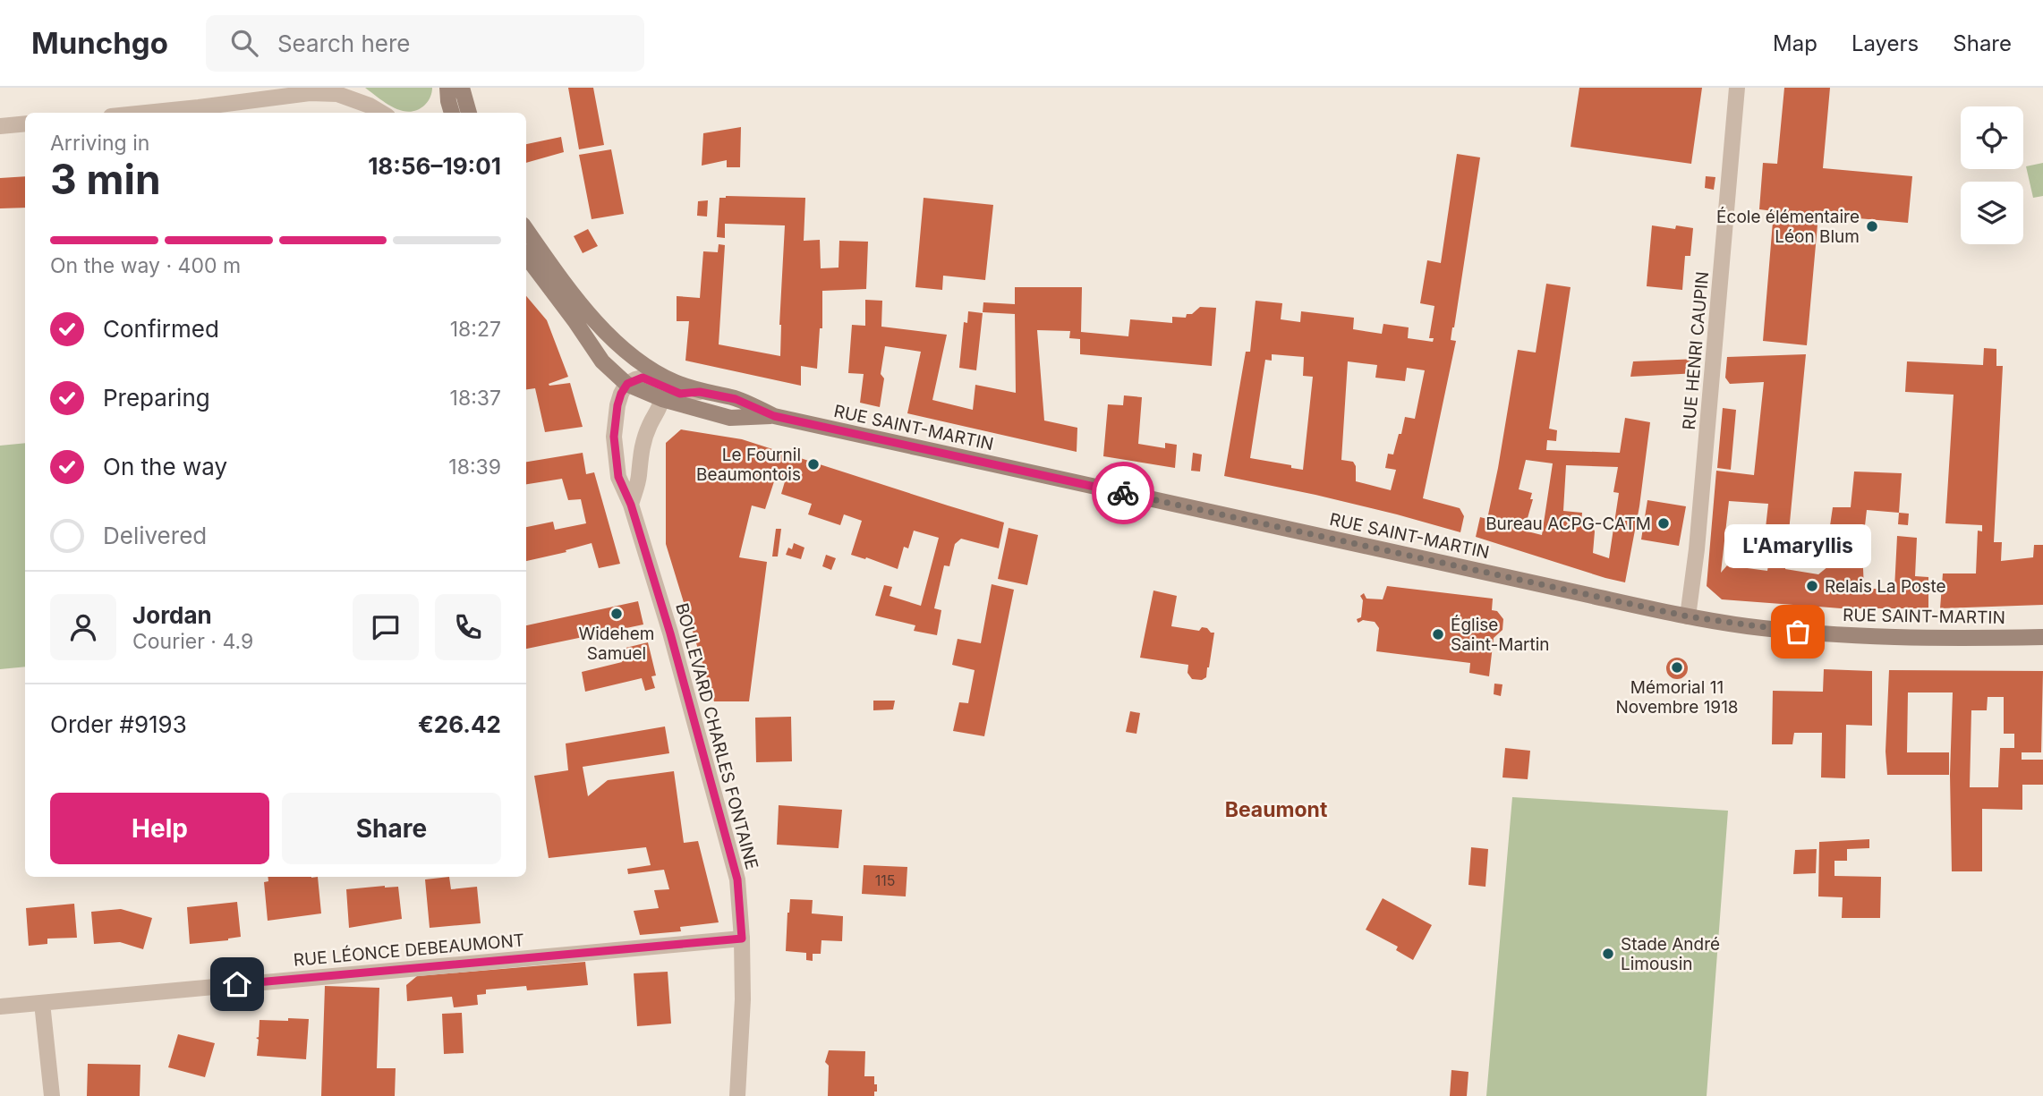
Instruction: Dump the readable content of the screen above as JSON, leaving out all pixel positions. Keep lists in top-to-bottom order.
{
  "streets": {
    "main road": ["RUE SAINT-MARTIN"],
    "street": ["RUE HENRI CAUPIN", "BOULEVARD CHARLES FONTAINE", "RUE LÉONCE DEBEAUMONT"]
  },
  "crossings": [
    ["RUE HENRI CAUPIN", "RUE SAINT-MARTIN"],
    ["RUE SAINT-MARTIN", "BOULEVARD CHARLES FONTAINE"],
    ["BOULEVARD CHARLES FONTAINE", "RUE LÉONCE DEBEAUMONT"]
  ],
  "districts": ["Beaumont"],
  "places": [
    "École élémentaire Léon Blum",
    "Le Fournil Beaumontois",
    "Bureau ACPG-CATM",
    "Relais La Poste",
    "Widehem Samuel",
    "L'Amaryllis",
    "Église Saint-Martin",
    "Mémorial 11 Novembre 1918",
    "Stade André Limousin"
  ],
  "house_numbers": ["115"],
  "page": {
    "header": "Munchgo",
    "search": "Search here",
    "nav": ["Map", "Layers", "Share"],
    "heading": ["3 min", "Arriving in", "18:56–19:01"],
    "panel": [
      "Jordan",
      "Courier · 4.9",
      "Order #9193",
      "€26.42"
    ],
    "bar": "On the way · 400 m",
    "list": [
      ["Confirmed", "18:27"],
      ["Preparing", "18:37"],
      ["On the way", "18:39"],
      "Delivered"
    ],
    "bubble": "L'Amaryllis",
    "buttons": ["Help", "Share"]
  }
}
